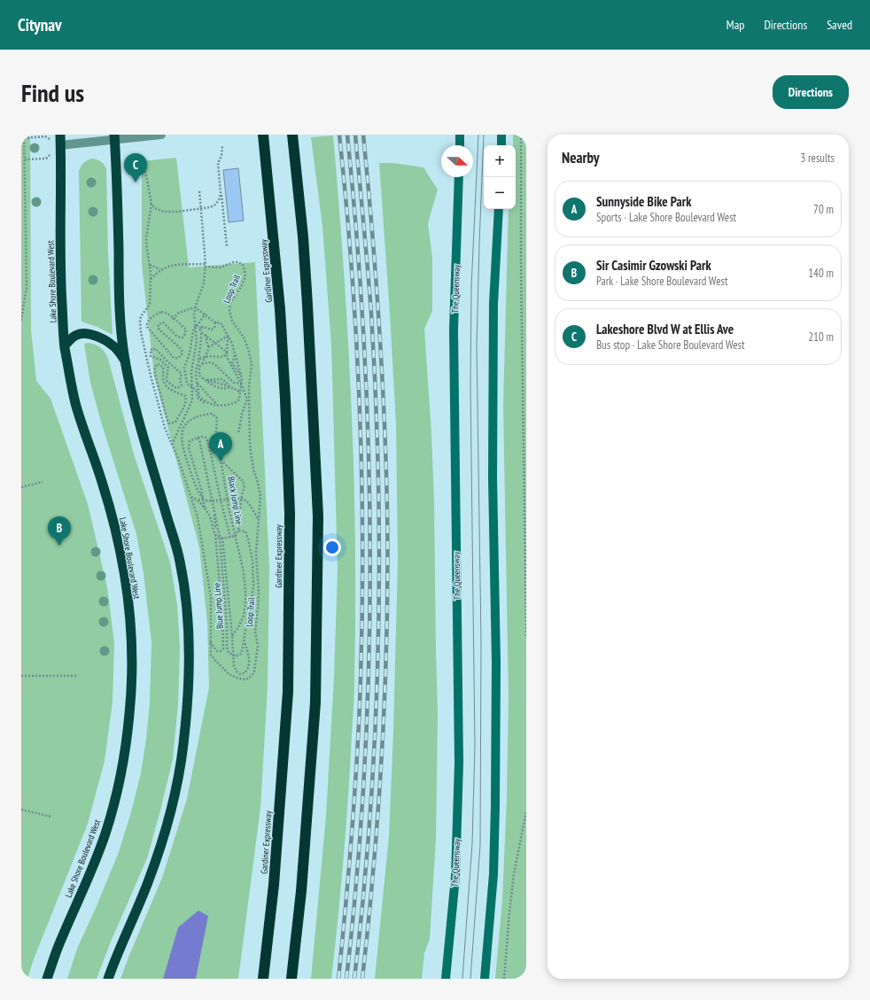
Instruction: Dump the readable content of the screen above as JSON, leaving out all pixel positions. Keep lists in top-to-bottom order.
{
  "streets": {
    "highway": ["Gardiner Expressway", "Lake Shore Boulevard West"],
    "main road": ["The Queensway"],
    "path": ["Loop Trail", "Black Jump Line", "Blue Jump Line"]
  },
  "north": "right",
  "page": {
    "header": "Citynav",
    "nav": ["Map", "Directions", "Saved"],
    "buttons": "Directions",
    "title": "Find us",
    "heading": ["Nearby", "3 results"],
    "map_buttons": ["+", "−"],
    "pins": ["C", "A", "B"],
    "list": [
      {
        "mark": "A",
        "name": "Sunnyside Bike Park",
        "note": "Sports · Lake Shore Boulevard West",
        "value": "70 m"
      },
      {
        "mark": "B",
        "name": "Sir Casimir Gzowski Park",
        "note": "Park · Lake Shore Boulevard West",
        "value": "140 m"
      },
      {
        "mark": "C",
        "name": "Lakeshore Blvd W at Ellis Ave",
        "note": "Bus stop · Lake Shore Boulevard West",
        "value": "210 m"
      }
    ]
  }
}
